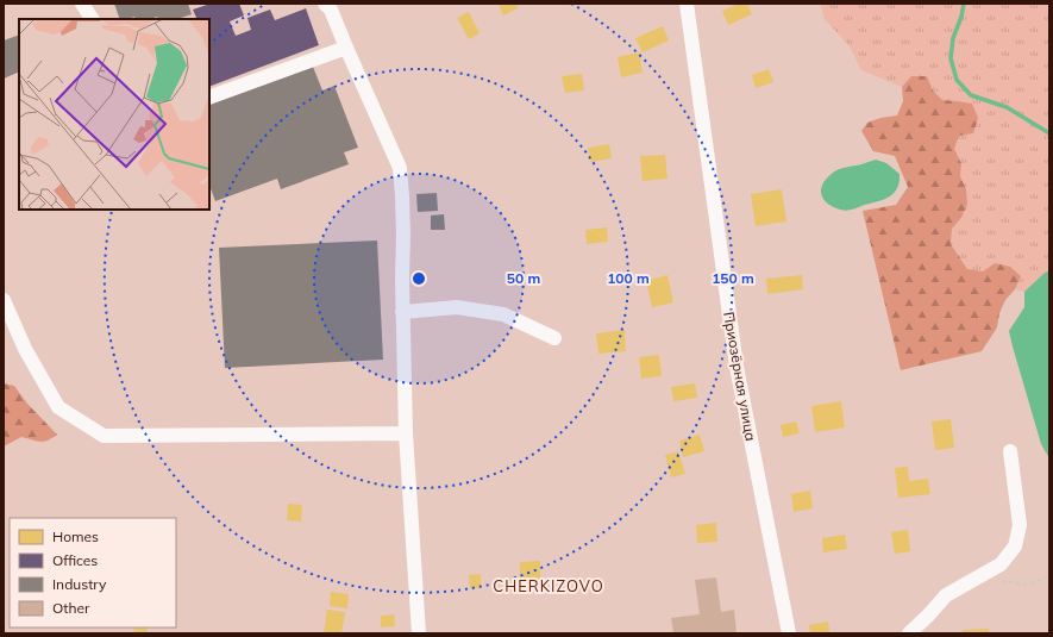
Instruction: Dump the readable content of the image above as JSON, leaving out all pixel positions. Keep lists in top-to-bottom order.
{
  "streets": {
    "street": ["Приозёрная улица"]
  },
  "districts": ["CHERKIZOVO"],
  "legend": [
    "Homes",
    "Offices",
    "Industry",
    "Other"
  ],
  "rings": ["50 m", "100 m", "150 m"]
}
